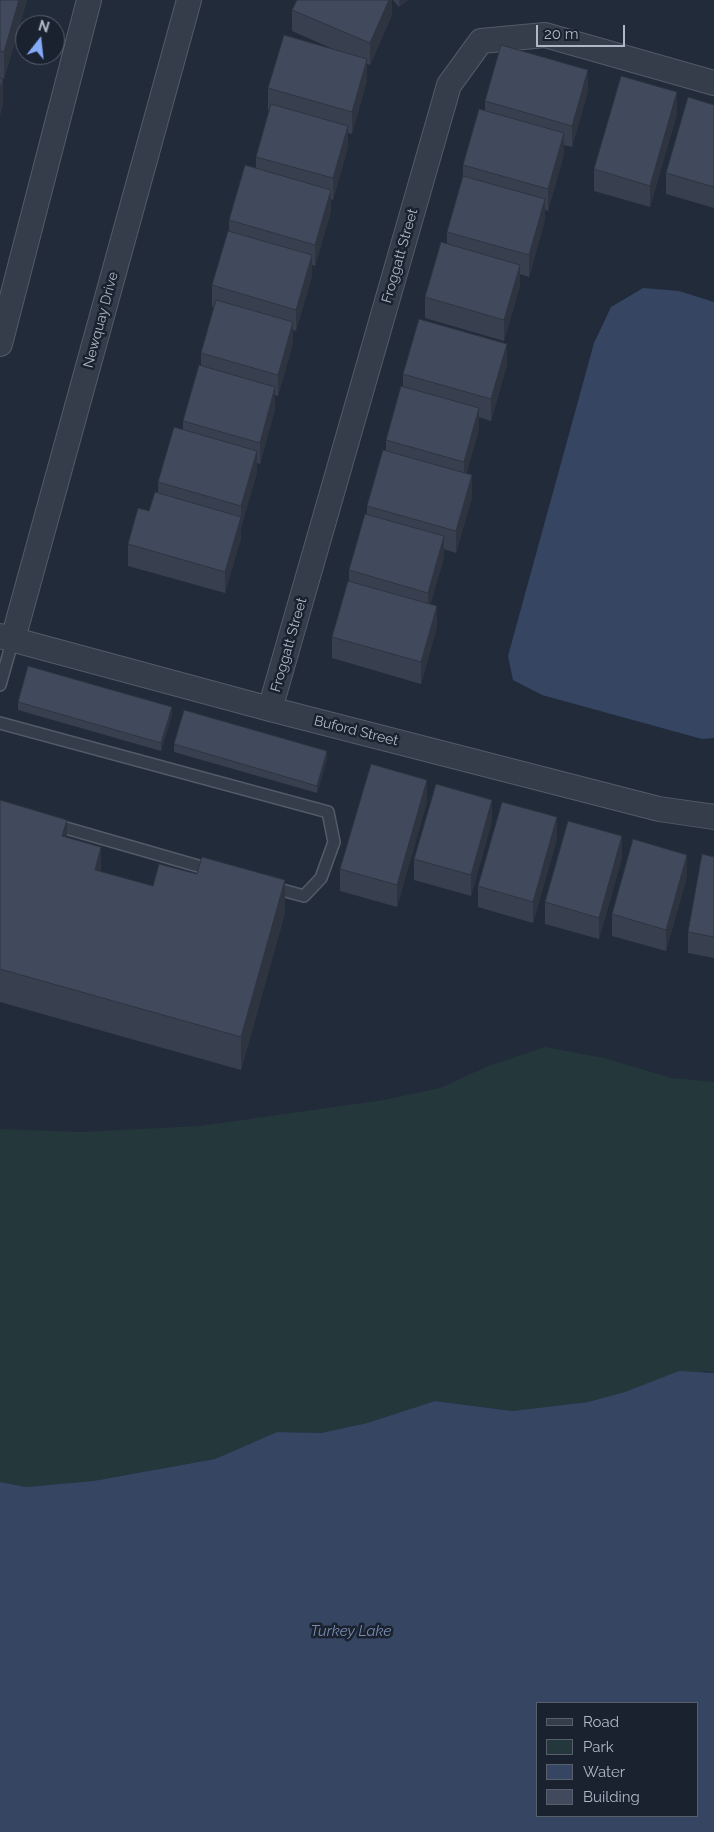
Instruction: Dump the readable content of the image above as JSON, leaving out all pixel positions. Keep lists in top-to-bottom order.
{
  "streets": {
    "street": ["Froggatt Street", "Newquay Drive", "Buford Street"]
  },
  "crossings": [
    ["Froggatt Street", "Buford Street"],
    ["Newquay Drive", "Buford Street"]
  ],
  "water": ["Turkey Lake"],
  "legend": [
    "Road",
    "Park",
    "Water",
    "Building"
  ],
  "scale_bar": "20 m",
  "north": "top"
}
